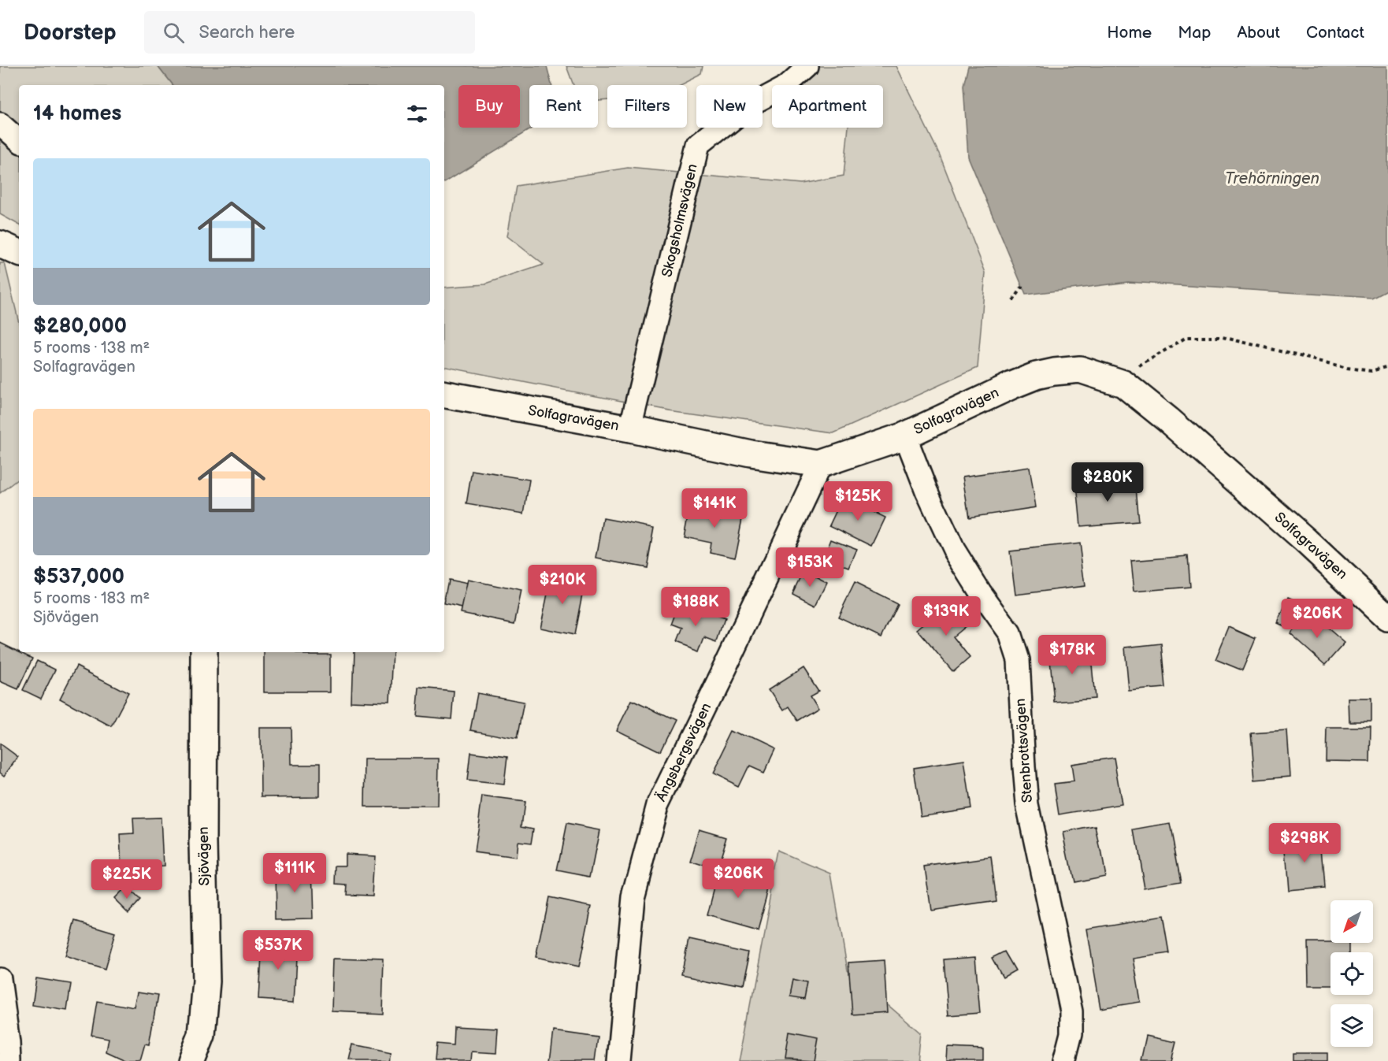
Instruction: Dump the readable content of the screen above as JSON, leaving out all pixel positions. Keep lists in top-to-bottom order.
{
  "streets": {
    "street": [
      "Skogsholmsvägen",
      "Solfagravägen",
      "Stenbrottsvägen",
      "Ängsbergsvägen",
      "Sjövägen"
    ]
  },
  "crossings": [
    ["Skogsholmsvägen", "Solfagravägen"],
    ["Solfagravägen", "Stenbrottsvägen"],
    ["Solfagravägen", "Ängsbergsvägen"]
  ],
  "water": ["Trehörningen"],
  "north": "bottom left",
  "page": {
    "header": "Doorstep",
    "search": "Search here",
    "nav": [
      "Home",
      "Map",
      "About",
      "Contact"
    ],
    "chip": [
      "Buy",
      "Rent",
      "Filters",
      "New",
      "Apartment"
    ],
    "heading": "14 homes",
    "list": [
      {
        "name": "$280,000",
        "note": "5 rooms · 138 m² · Solfagravägen"
      },
      {
        "name": "$537,000",
        "note": "5 rooms · 183 m² · Sjövägen"
      }
    ],
    "price": [
      "$280K",
      "$125K",
      "$141K",
      "$153K",
      "$210K",
      "$188K",
      "$139K",
      "$206K",
      "$178K",
      "$298K",
      "$111K",
      "$206K",
      "$225K",
      "$537K"
    ]
  }
}
